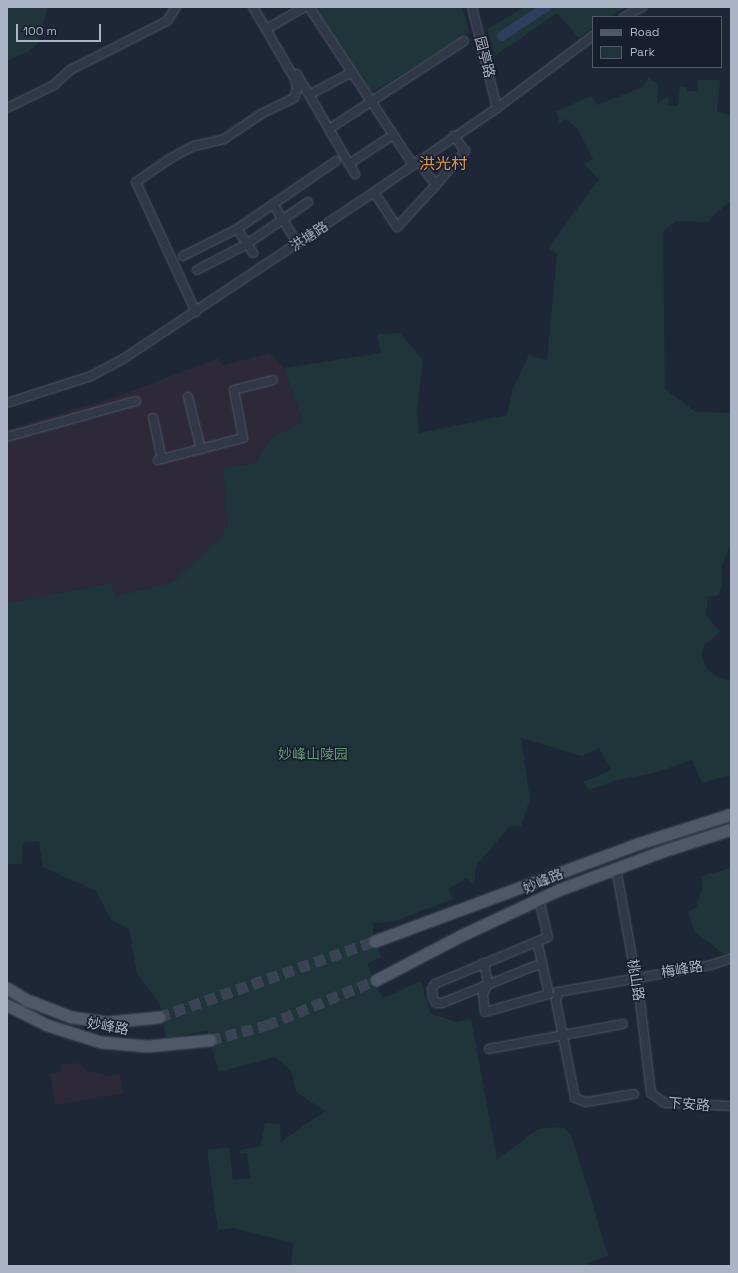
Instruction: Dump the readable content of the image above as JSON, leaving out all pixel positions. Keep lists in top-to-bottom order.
{
  "streets": {
    "main road": ["妙峰路"],
    "street": [
      "园亭路",
      "洪塘路",
      "梅峰路",
      "桃山路",
      "下安路"
    ]
  },
  "crossings": [
    ["园亭路", "洪塘路"],
    ["妙峰路", "桃山路"],
    ["梅峰路", "桃山路"],
    ["桃山路", "下安路"]
  ],
  "districts": ["洪光村"],
  "parks": ["妙峰山陵园"],
  "legend": ["Road", "Park"],
  "scale_bar": "100 m"
}
